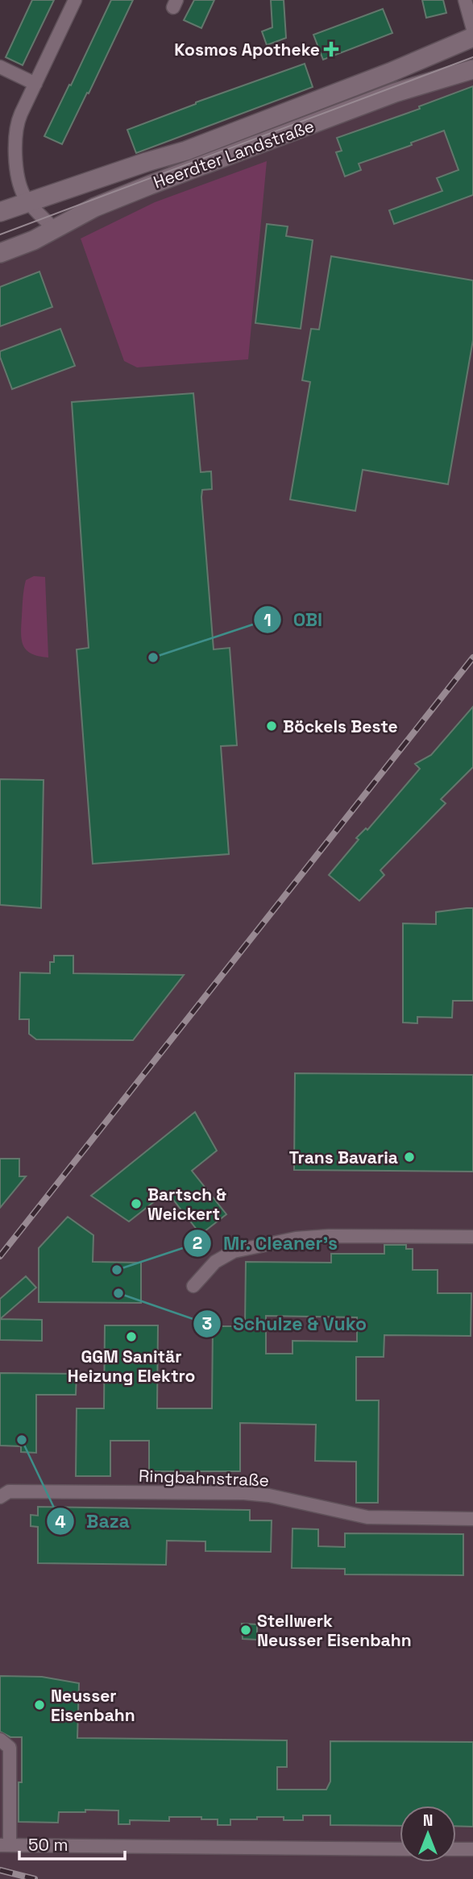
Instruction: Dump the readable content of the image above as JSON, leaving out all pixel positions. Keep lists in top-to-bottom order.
{
  "streets": {
    "main road": ["Heerdter Landstraße"],
    "street": ["Ringbahnstraße"]
  },
  "places": {
    "health": ["Kosmos Apotheke"],
    "other": [
      "OBI",
      "Böckels Beste",
      "Trans Bavaria",
      "Bartsch & Weickert",
      "Mr. Cleaner's",
      "Schulze & Vuko",
      "GGM Sanitär Heizung Elektro",
      "Baza",
      "Stellwerk Neusser Eisenbahn",
      "Neusser Eisenbahn"
    ]
  },
  "scale_bar": "50 m",
  "north": "top"
}
